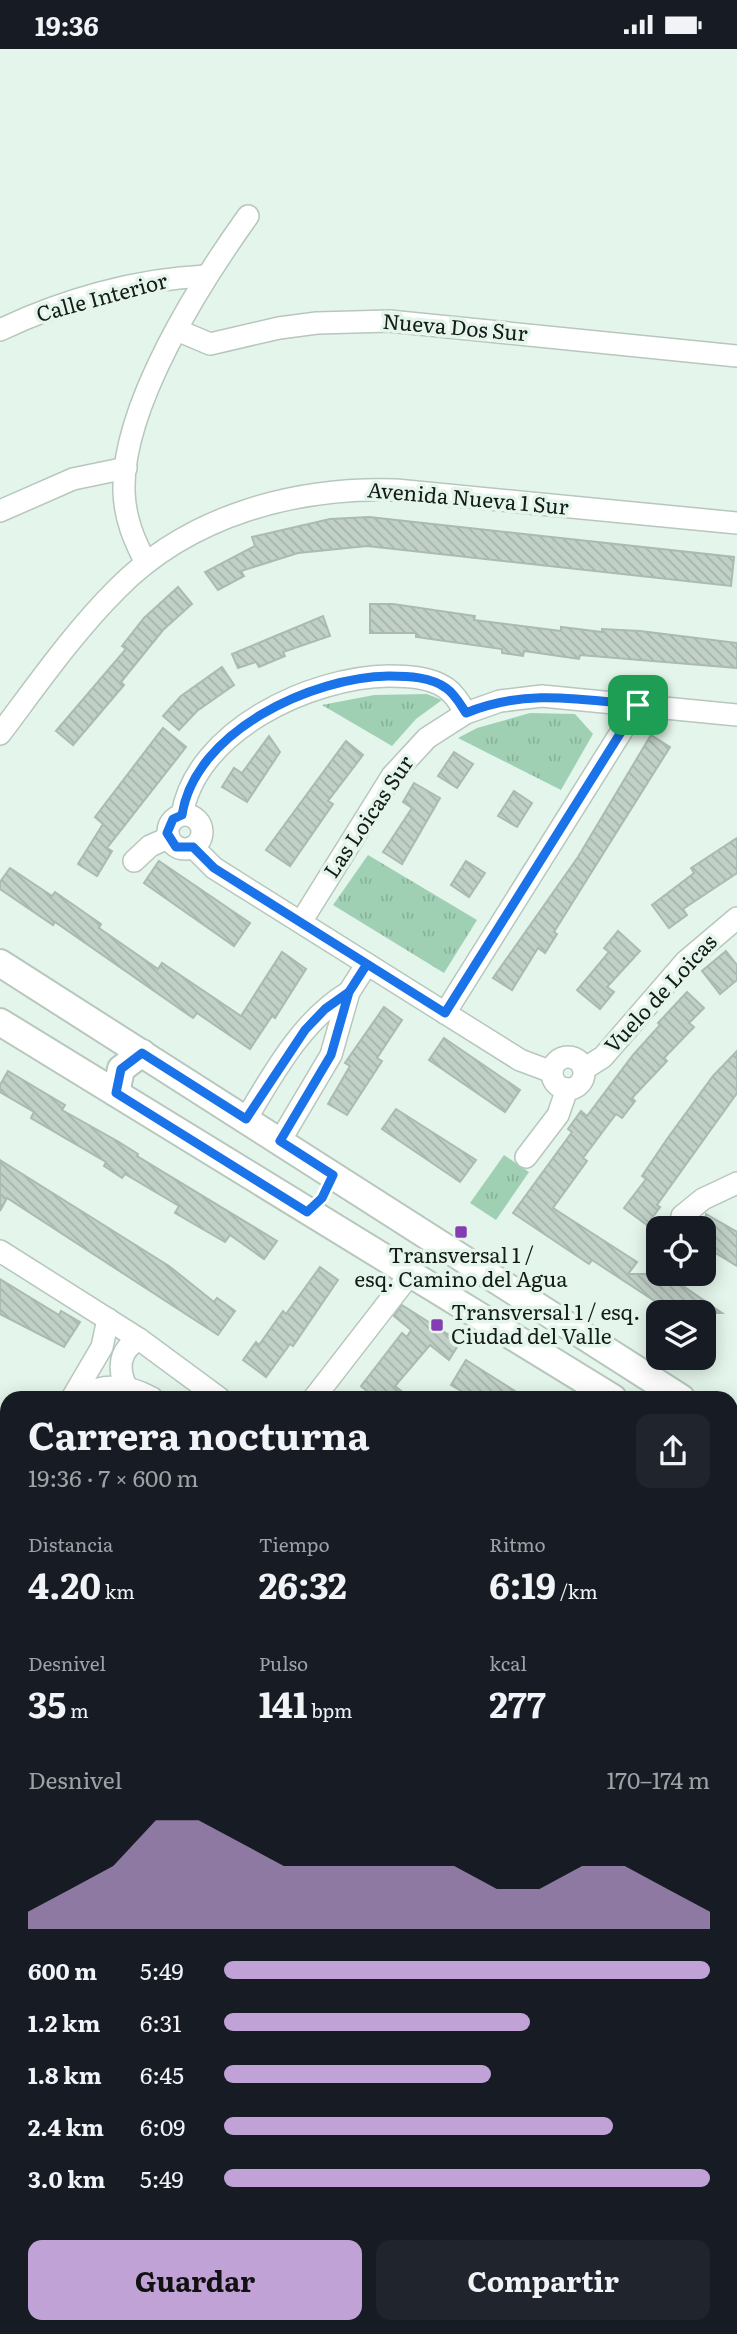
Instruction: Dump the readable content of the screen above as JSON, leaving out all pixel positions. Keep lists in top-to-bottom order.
{
  "streets": {
    "street": [
      "Calle Interior",
      "Nueva Dos Sur",
      "Avenida Nueva 1 Sur",
      "Las Loicas Sur",
      "Vuelo de Loicas"
    ]
  },
  "places": {
    "transit": ["Transversal 1 / esq. Camino del Agua", "Transversal 1 / esq. Ciudad del Valle"]
  },
  "page": {
    "status": "19:36",
    "heading": ["Carrera nocturna", "19:36 · 7 × 600 m"],
    "stats": [
      ["Distancia", "4.20 km"],
      ["Tiempo", "26:32"],
      ["Ritmo", "6:19 /km"],
      ["Desnivel", "35 m"],
      ["Pulso", "141 bpm"],
      ["kcal", "277"]
    ],
    "chart": ["Desnivel", "170–174 m"],
    "list": [
      {
        "name": "600 m",
        "note": "5:49"
      },
      {
        "name": "1.2 km",
        "note": "6:31"
      },
      {
        "name": "1.8 km",
        "note": "6:45"
      },
      {
        "name": "2.4 km",
        "note": "6:09"
      },
      {
        "name": "3.0 km",
        "note": "5:49"
      }
    ],
    "buttons": ["Guardar", "Compartir"]
  }
}
